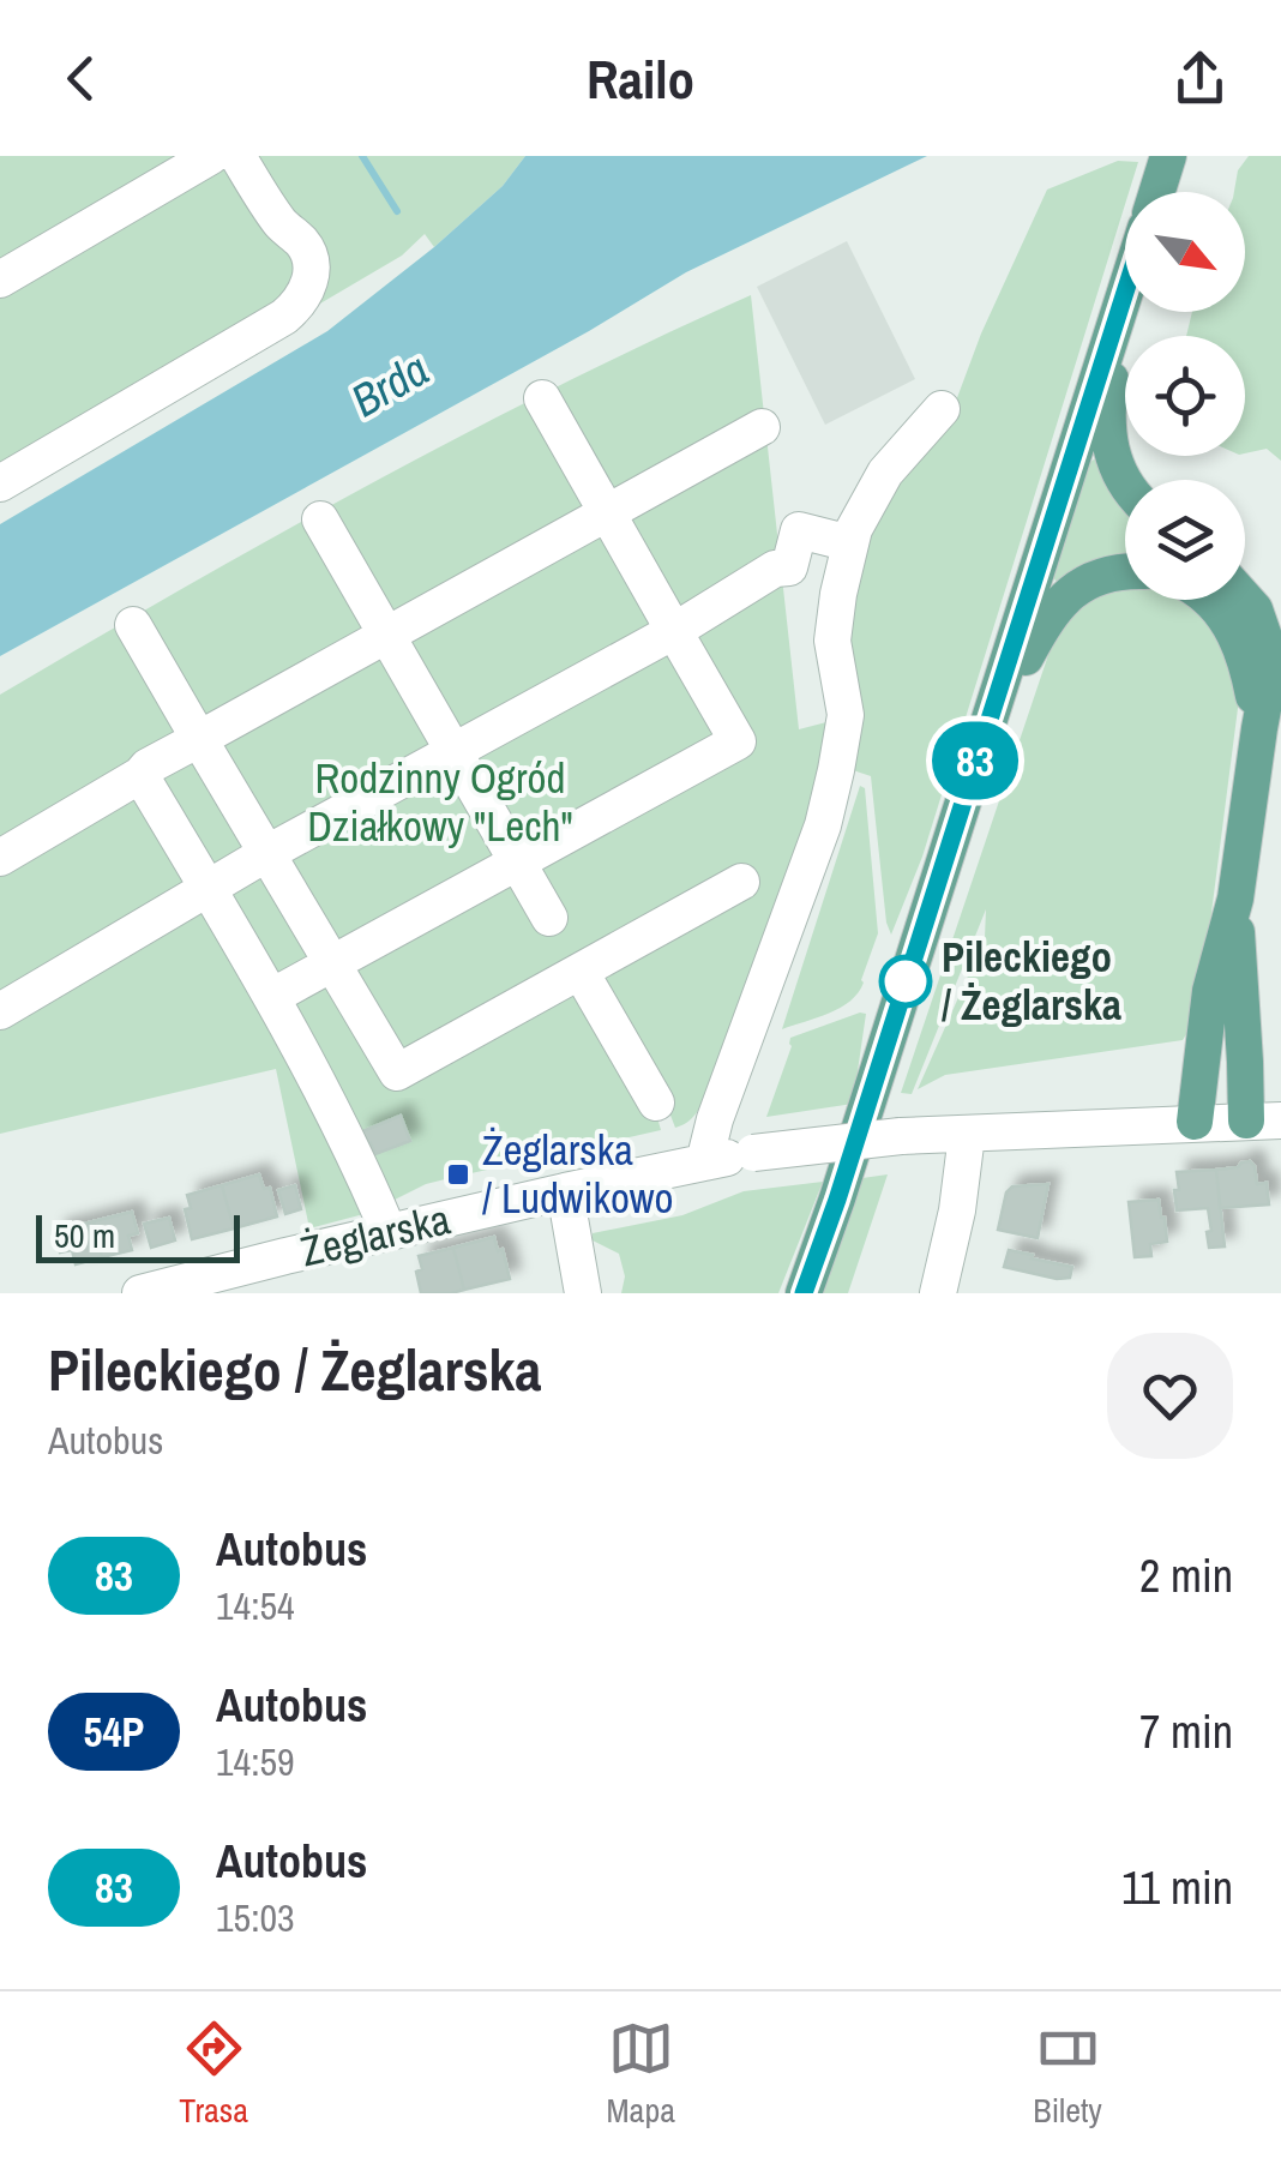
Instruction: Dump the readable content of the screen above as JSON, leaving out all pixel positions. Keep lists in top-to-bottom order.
{
  "streets": {
    "street": ["Żeglarska"]
  },
  "water": ["Brda"],
  "parks": ["Rodzinny Ogród Działkowy \"Lech\""],
  "places": {
    "other": ["Pileckiego / Żeglarska"],
    "transit": ["Żeglarska / Ludwikowo"]
  },
  "lines": ["bus line 83"],
  "scale_bar": "50 m",
  "north": "bottom right",
  "page": {
    "header": "Railo",
    "on_map": "83",
    "scale": "50 m",
    "heading": ["Pileckiego / Żeglarska", "Autobus"],
    "list": [
      {
        "mark": "83",
        "name": "Autobus",
        "note": "14:54",
        "value": "2 min"
      },
      {
        "mark": "54P",
        "name": "Autobus",
        "note": "14:59",
        "value": "7 min"
      },
      {
        "mark": "83",
        "name": "Autobus",
        "note": "15:03",
        "value": "11 min"
      }
    ],
    "tabs": ["Trasa", "Mapa", "Bilety"]
  }
}
